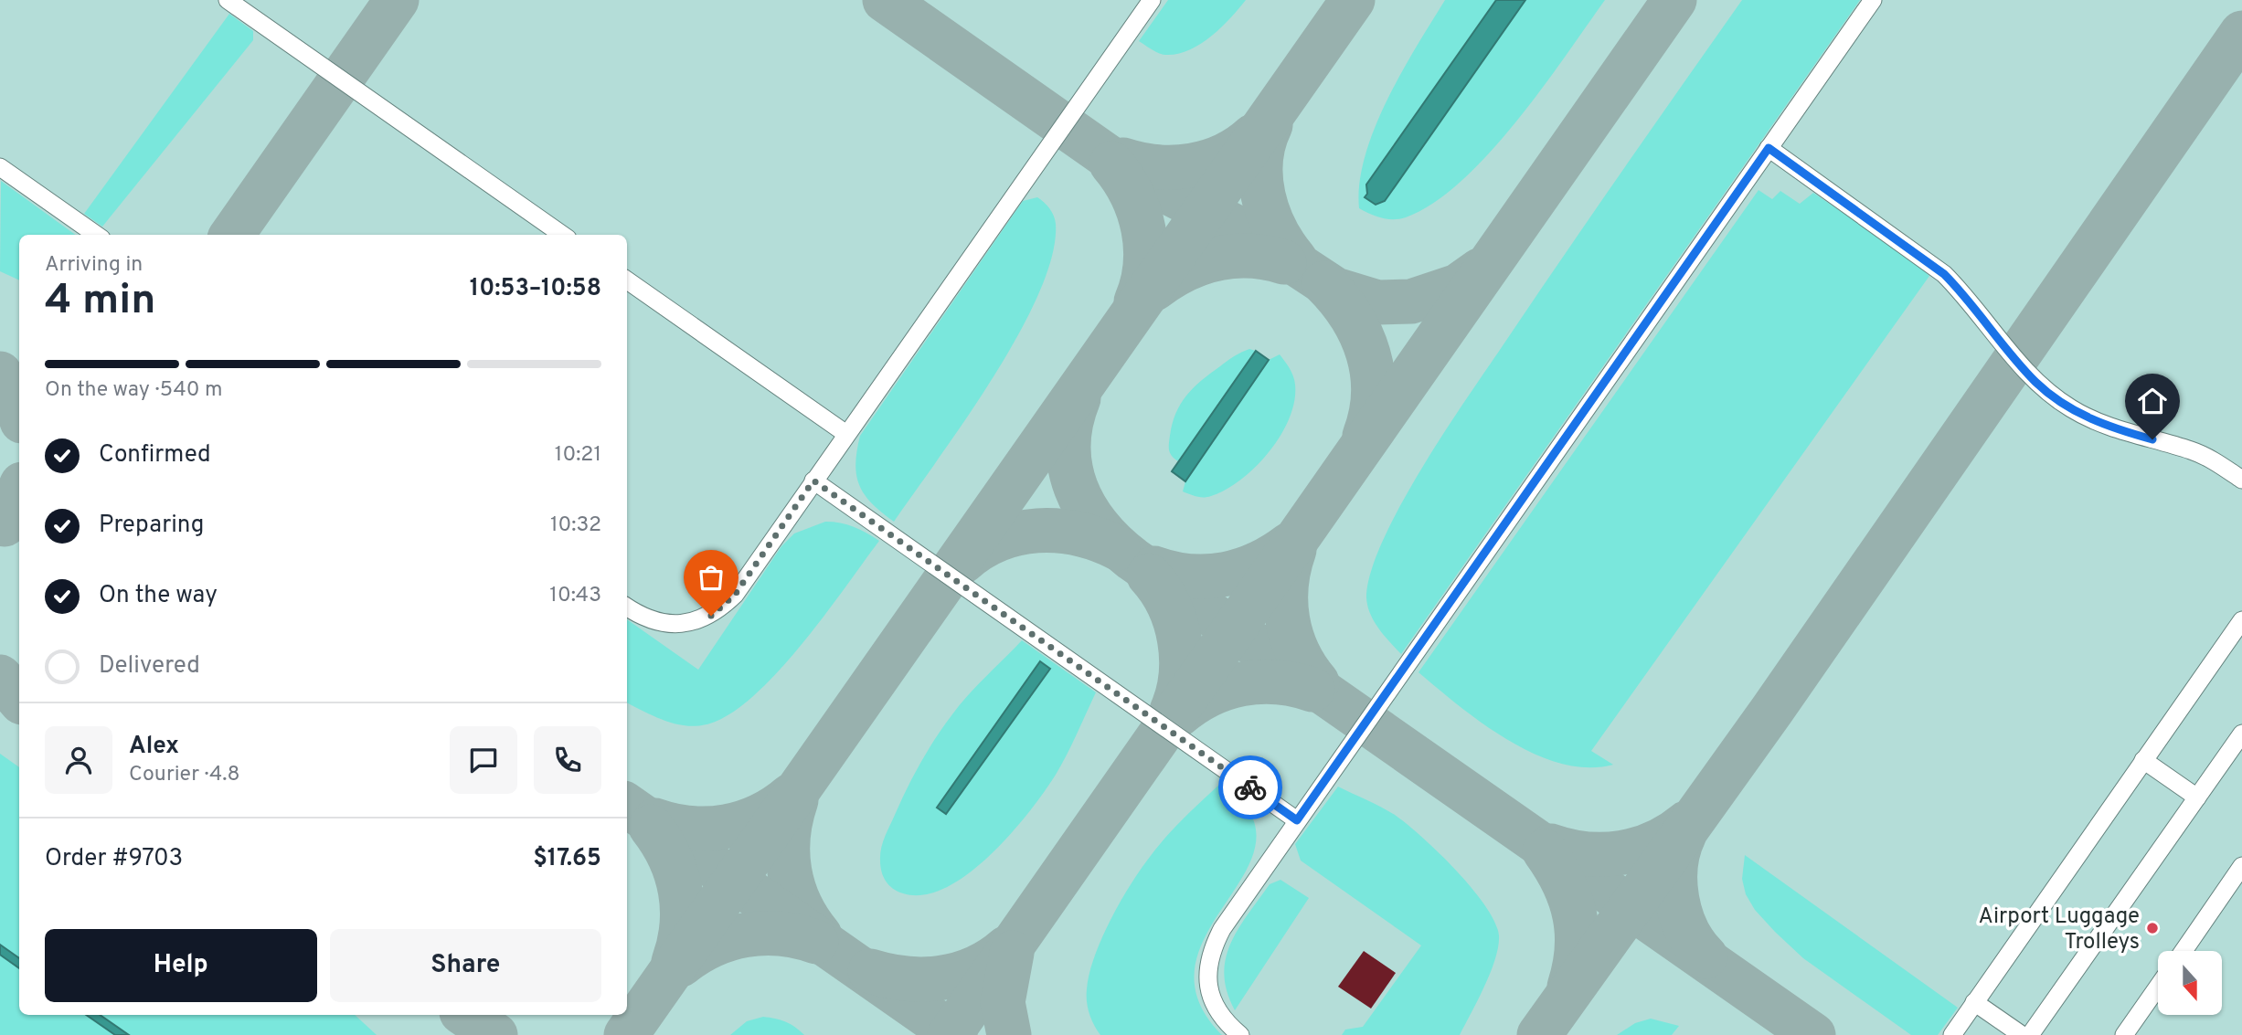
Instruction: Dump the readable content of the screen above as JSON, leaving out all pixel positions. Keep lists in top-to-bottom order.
{
  "places": ["Airport Luggage Trolleys"],
  "north": "bottom",
  "page": {
    "heading": ["4 min", "Arriving in", "10:53–10:58"],
    "panel": [
      "Alex",
      "Courier · 4.8",
      "Order #9703",
      "$17.65"
    ],
    "bar": "On the way · 540 m",
    "list": [
      ["Confirmed", "10:21"],
      ["Preparing", "10:32"],
      ["On the way", "10:43"],
      "Delivered"
    ],
    "buttons": ["Help", "Share"]
  }
}
